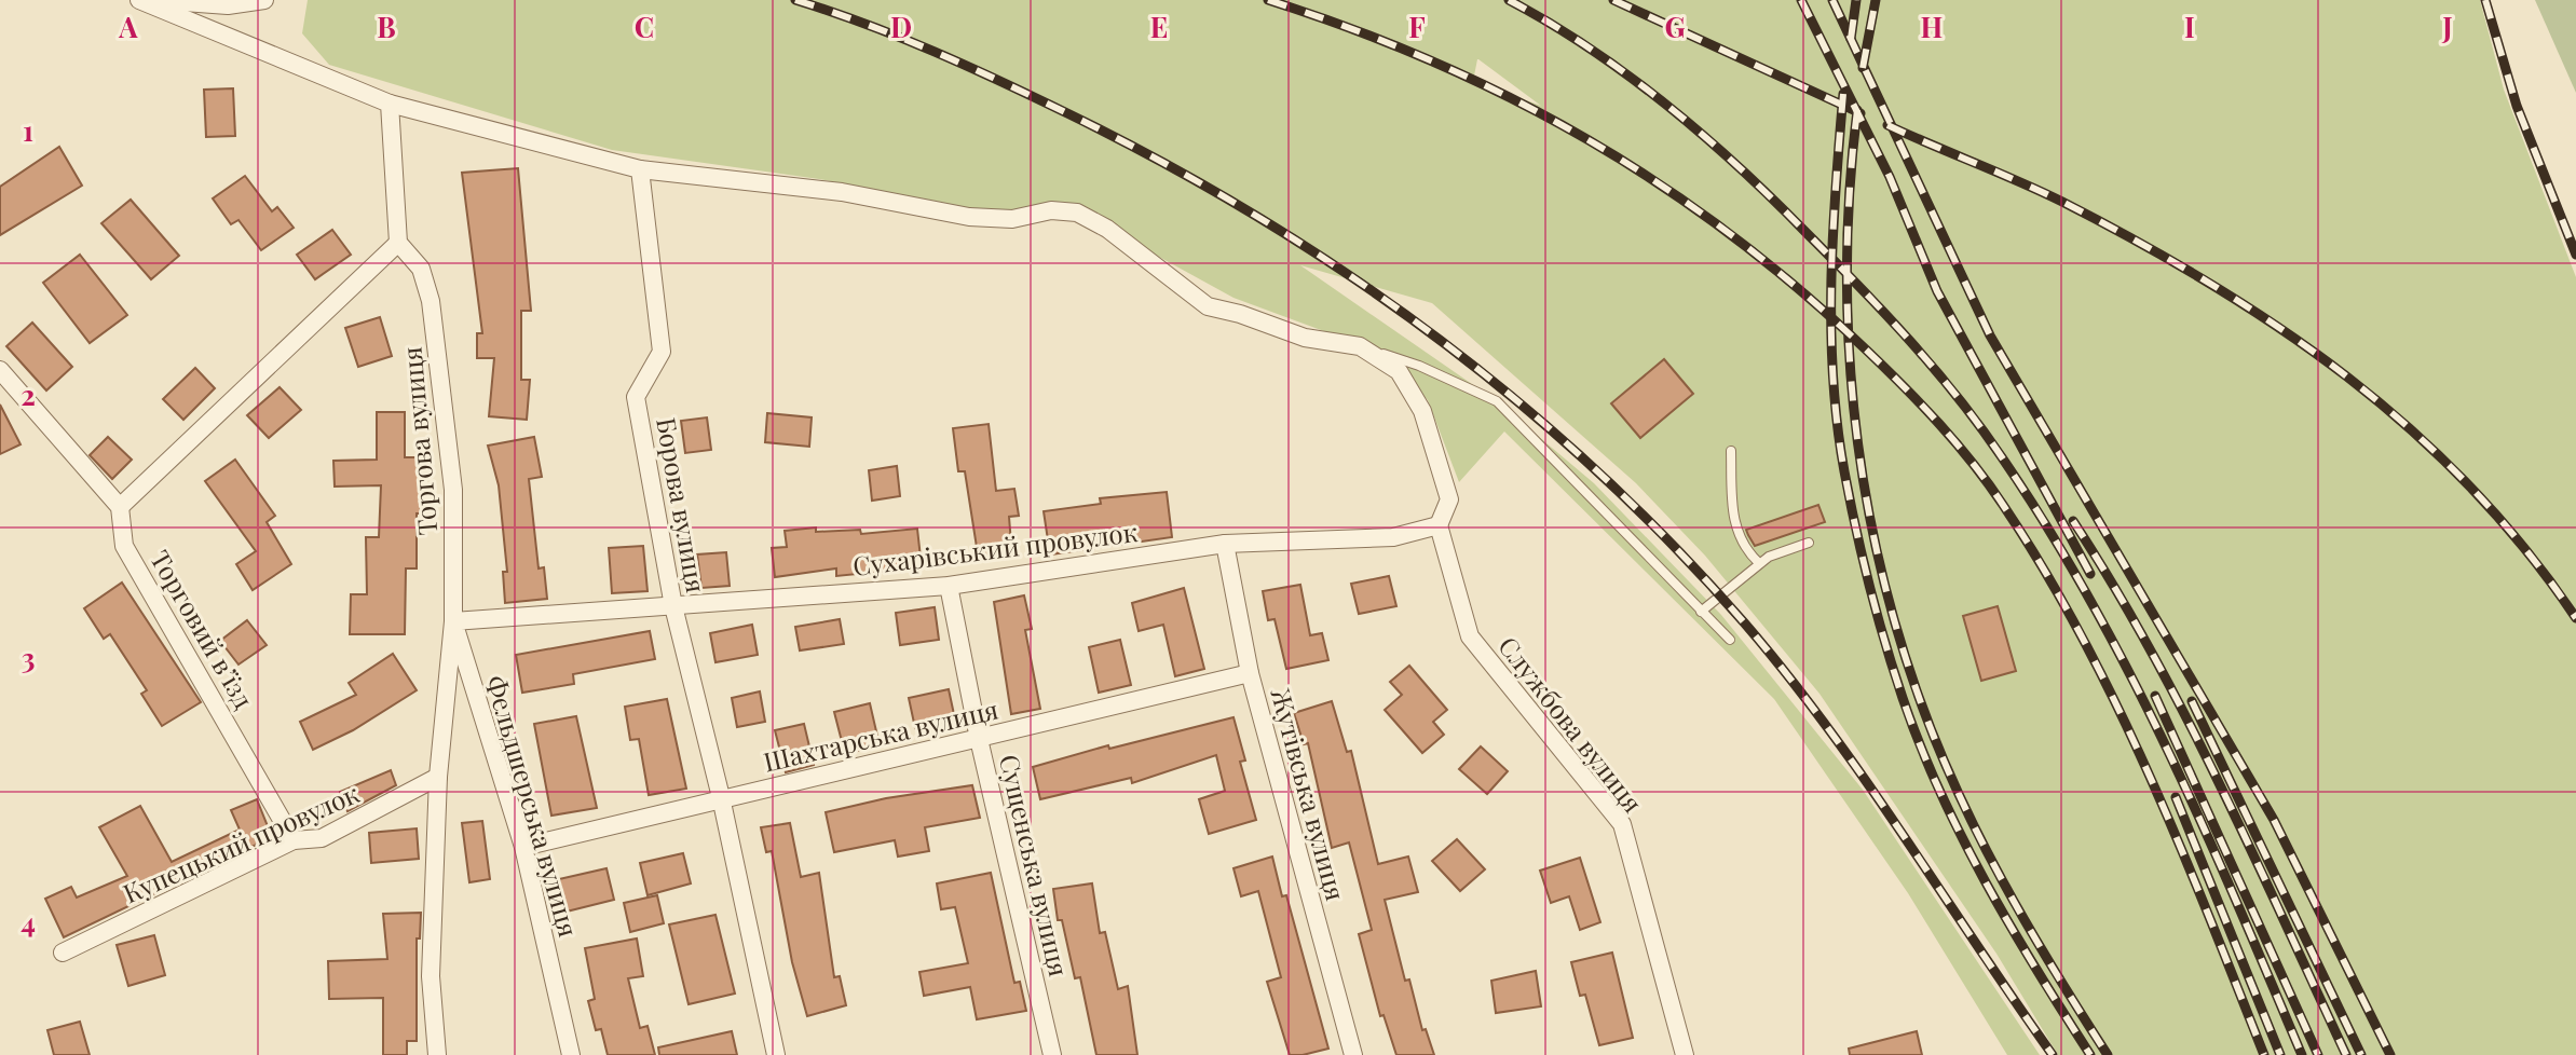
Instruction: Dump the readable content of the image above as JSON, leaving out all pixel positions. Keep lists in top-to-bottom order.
{
  "streets": {
    "street": [
      "Торгова вулиця",
      "Борова вулиця",
      "Сухарівський провулок",
      "Торговий в’їзд",
      "Службова вулиця",
      "Шахтарська вулиця",
      "Жутівська вулиця",
      "Фельдшерська вулиця",
      "Купецький провулок",
      "Сущенська вулиця"
    ]
  },
  "crossings": [
    ["Торгова вулиця", "Сухарівський провулок"],
    ["Торгова вулиця", "Фельдшерська вулиця"],
    ["Торгова вулиця", "Купецький провулок"],
    ["Борова вулиця", "Сухарівський провулок"],
    ["Борова вулиця", "Шахтарська вулиця"],
    ["Сухарівський провулок", "Службова вулиця"],
    ["Сухарівський провулок", "Жутівська вулиця"],
    ["Сухарівський провулок", "Фельдшерська вулиця"],
    ["Сухарівський провулок", "Сущенська вулиця"],
    ["Торговий в’їзд", "Купецький провулок"],
    ["Шахтарська вулиця", "Жутівська вулиця"],
    ["Шахтарська вулиця", "Фельдшерська вулиця"],
    ["Шахтарська вулиця", "Сущенська вулиця"]
  ],
  "grid": {
    "columns": [
      "A",
      "B",
      "C",
      "D",
      "E",
      "F",
      "G",
      "H",
      "I",
      "J"
    ],
    "rows": [
      "1",
      "2",
      "3",
      "4"
    ]
  }
}
